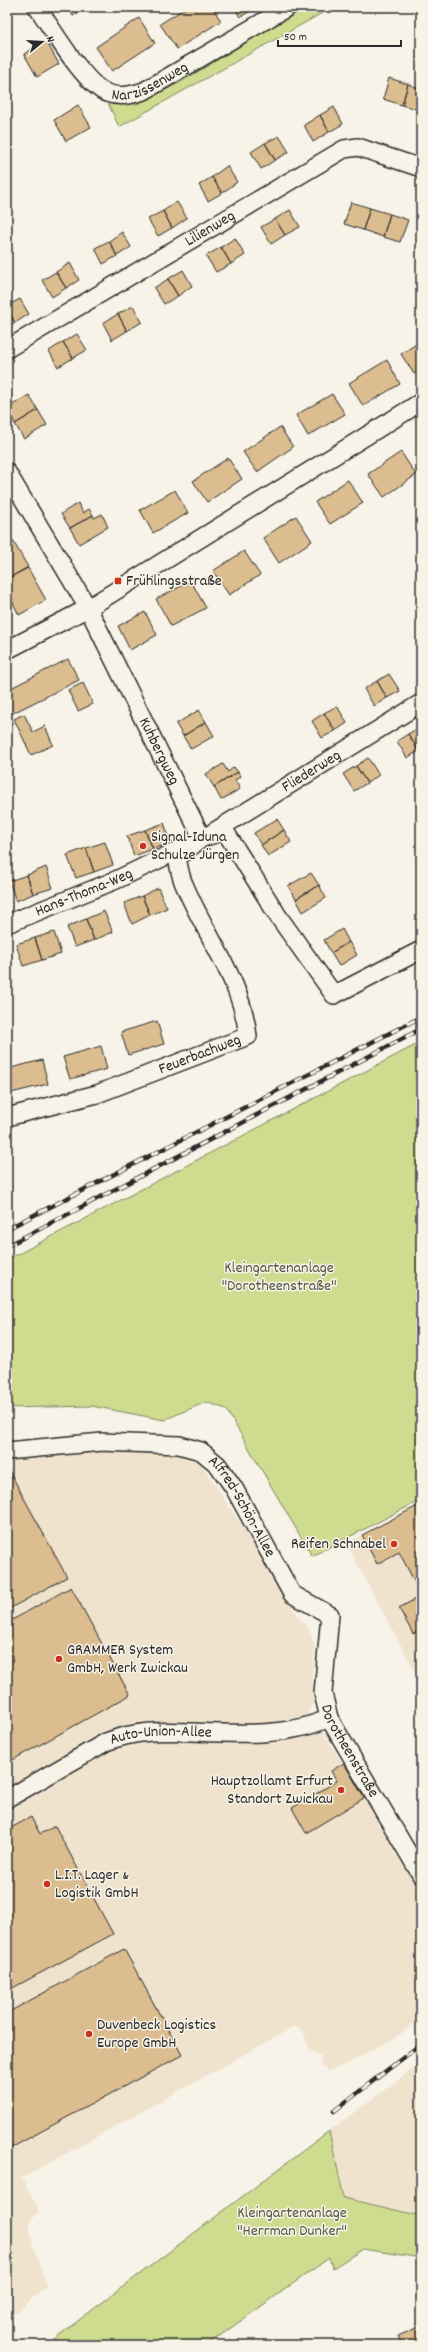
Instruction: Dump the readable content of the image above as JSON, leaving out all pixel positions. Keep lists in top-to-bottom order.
{
  "streets": {
    "street": [
      "Narzissenweg",
      "Lilienweg",
      "Kuhbergweg",
      "Fliederweg",
      "Hans-Thoma-Weg",
      "Feuerbachweg",
      "Alfred-Schön-Allee",
      "Auto-Union-Allee",
      "Dorotheenstraße"
    ]
  },
  "crossings": [
    ["Kuhbergweg", "Fliederweg"],
    ["Kuhbergweg", "Hans-Thoma-Weg"],
    ["Kuhbergweg", "Feuerbachweg"],
    ["Fliederweg", "Hans-Thoma-Weg"],
    ["Fliederweg", "Feuerbachweg"],
    ["Hans-Thoma-Weg", "Feuerbachweg"],
    ["Alfred-Schön-Allee", "Dorotheenstraße"],
    ["Auto-Union-Allee", "Dorotheenstraße"]
  ],
  "parks": ["Kleingartenanlage \"Dorotheenstraße\"", "Kleingartenanlage \"Herrman Dunker\""],
  "places": {
    "transit": ["Frühlingsstraße"],
    "other": [
      "Signal-Iduna Schulze Jürgen",
      "Reifen Schnabel",
      "GRAMMER System GmbH, Werk Zwickau",
      "Hauptzollamt Erfurt Standort Zwickau",
      "L.I.T. Lager & Logistik GmbH",
      "Duvenbeck Logistics Europe GmbH"
    ]
  },
  "scale_bar": "50 m",
  "north": "right"
}
